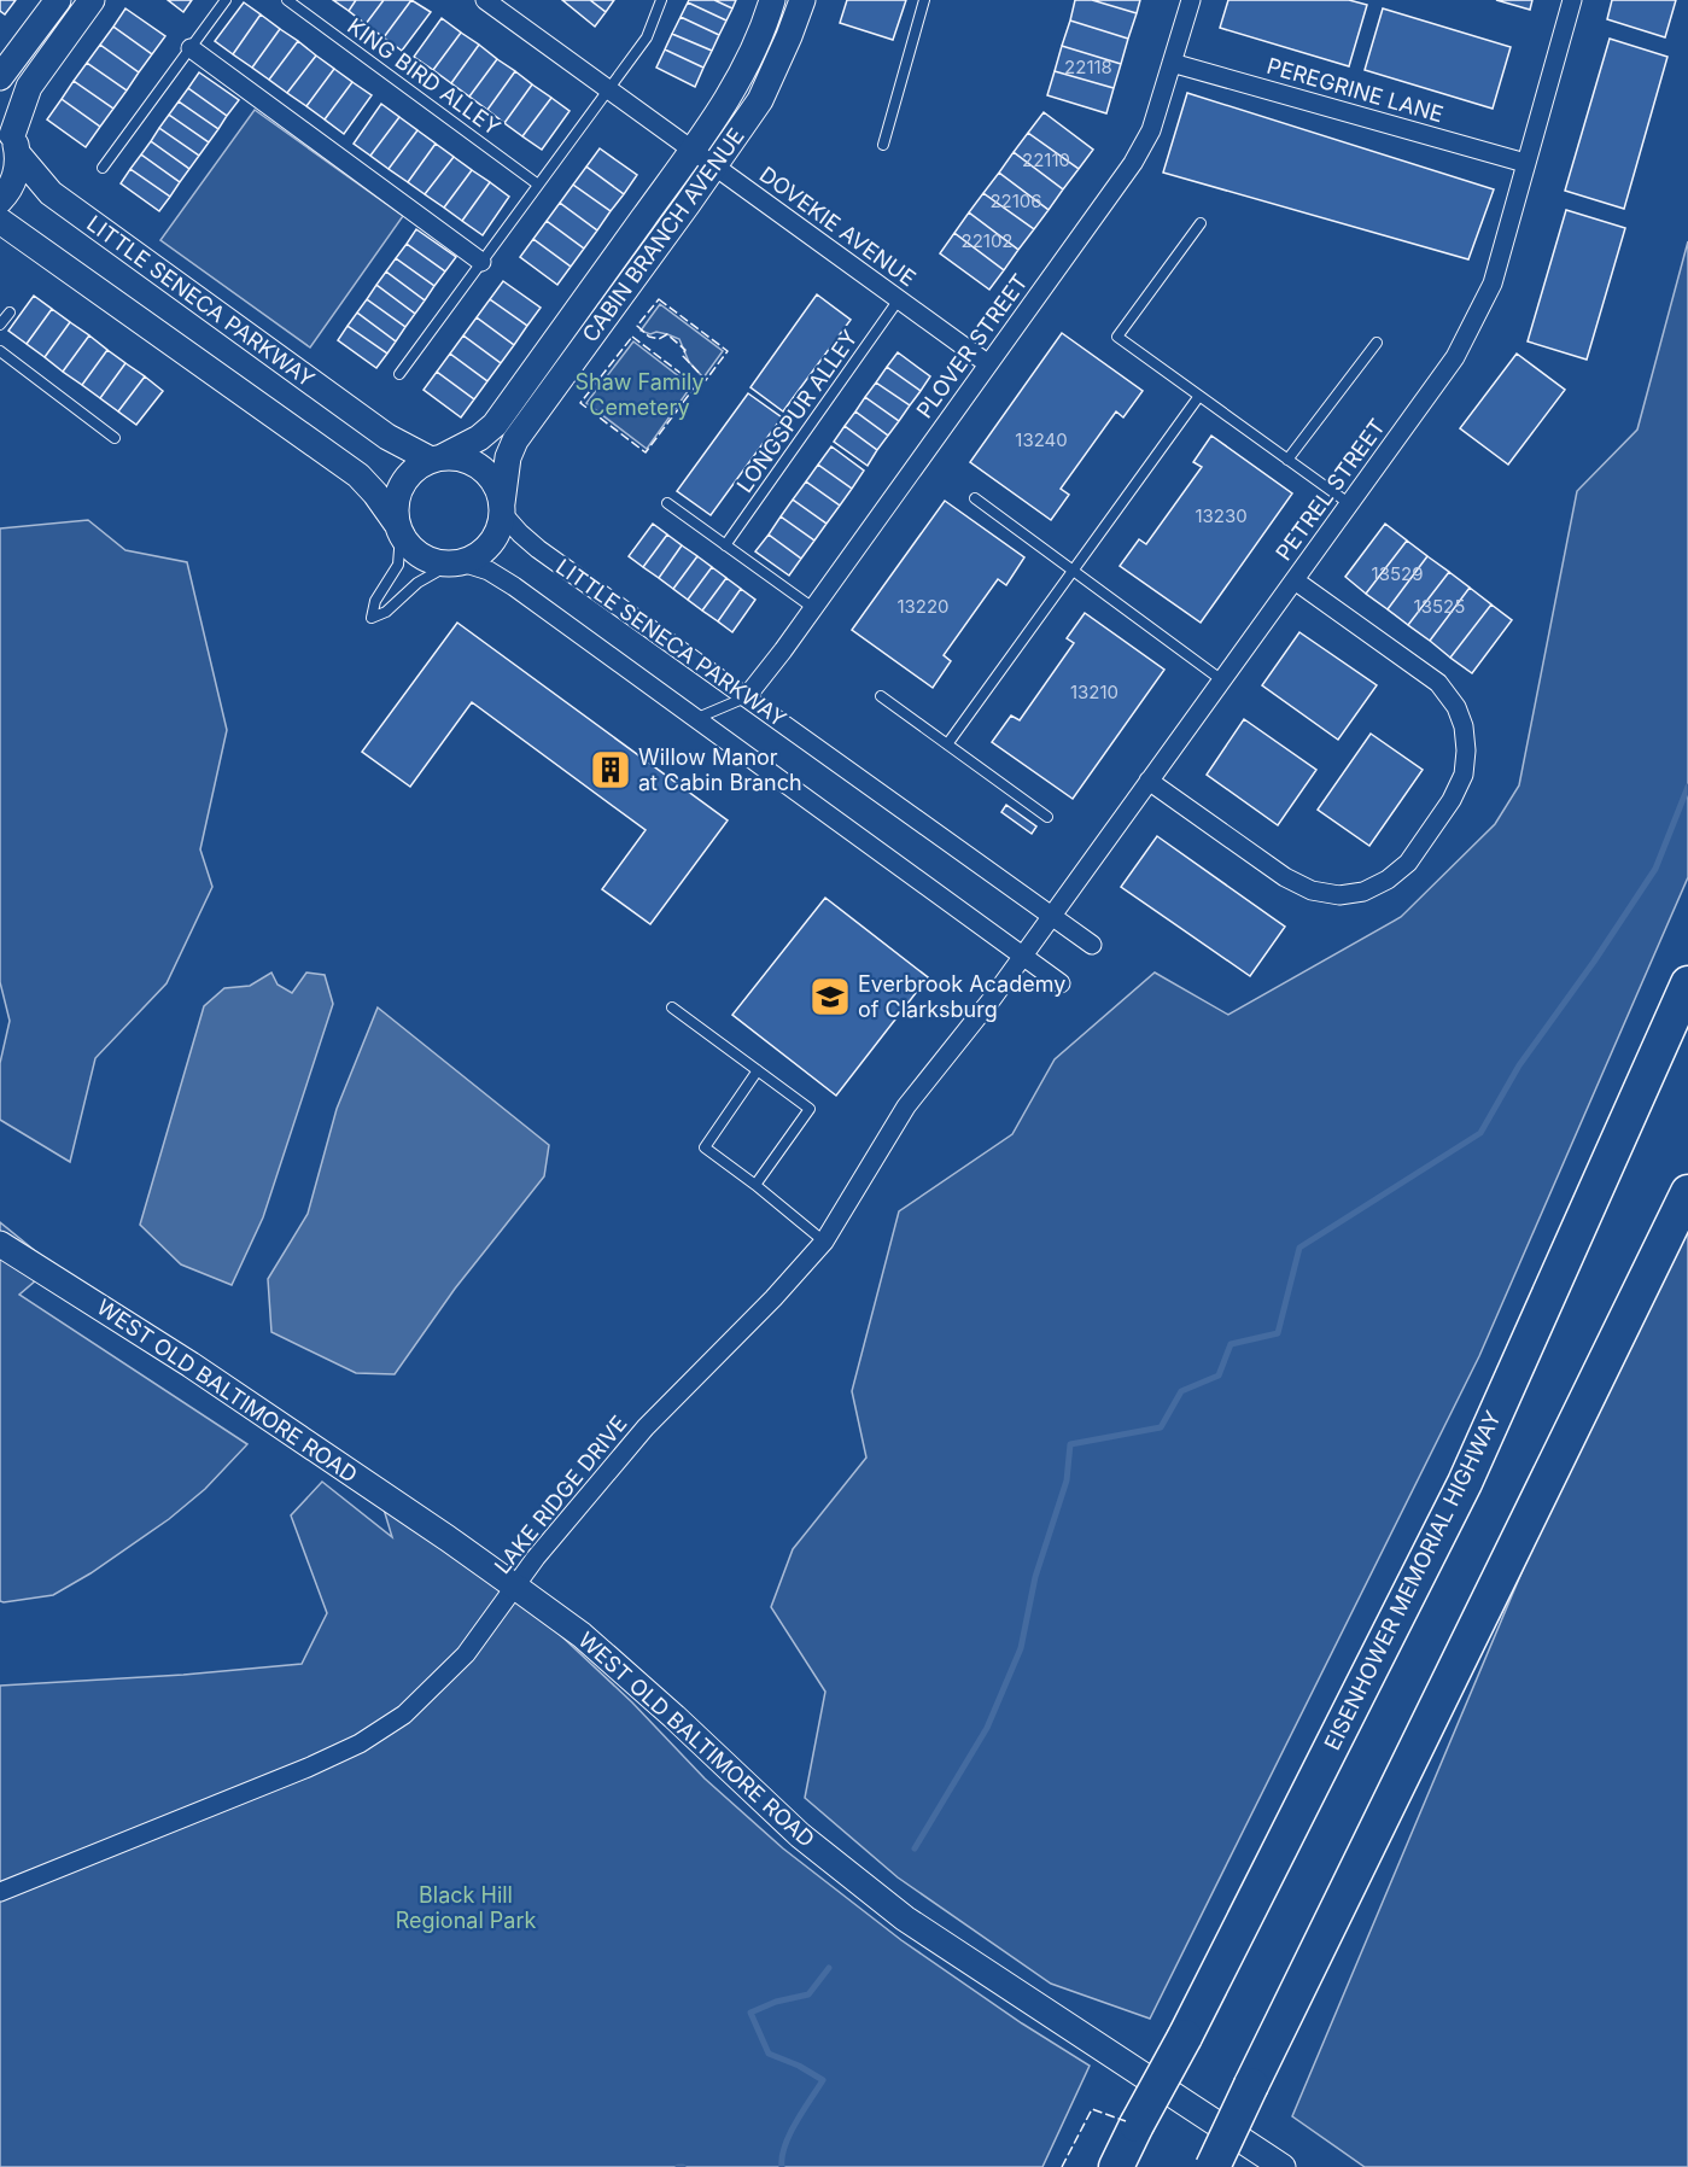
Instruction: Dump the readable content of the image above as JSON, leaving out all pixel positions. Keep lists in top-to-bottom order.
{
  "streets": {
    "highway": ["EISENHOWER MEMORIAL HIGHWAY"],
    "street": [
      "PEREGRINE LANE",
      "DOVEKIE AVENUE",
      "CABIN BRANCH AVENUE",
      "LITTLE SENECA PARKWAY",
      "PLOVER STREET",
      "PETREL STREET",
      "WEST OLD BALTIMORE ROAD",
      "LAKE RIDGE DRIVE"
    ],
    "lane": ["KING BIRD ALLEY", "LONGSPUR ALLEY"]
  },
  "crossings": [
    ["PEREGRINE LANE", "PLOVER STREET"],
    ["PEREGRINE LANE", "PETREL STREET"],
    ["DOVEKIE AVENUE", "CABIN BRANCH AVENUE"],
    ["DOVEKIE AVENUE", "PLOVER STREET"],
    ["DOVEKIE AVENUE", "LONGSPUR ALLEY"],
    ["CABIN BRANCH AVENUE", "LITTLE SENECA PARKWAY"],
    ["LITTLE SENECA PARKWAY", "PLOVER STREET"],
    ["LITTLE SENECA PARKWAY", "PETREL STREET"],
    ["LITTLE SENECA PARKWAY", "LAKE RIDGE DRIVE"],
    ["PETREL STREET", "LAKE RIDGE DRIVE"],
    ["WEST OLD BALTIMORE ROAD", "LAKE RIDGE DRIVE"]
  ],
  "parks": ["Shaw Family Cemetery", "Black Hill Regional Park"],
  "places": {
    "building": ["Willow Manor at Cabin Branch"],
    "school or university": ["Everbrook Academy of Clarksburg"]
  },
  "house_numbers": [
    "22118",
    "22110",
    "22106",
    "22102",
    "13240",
    "13230",
    "13529",
    "13220",
    "13525",
    "13210"
  ]
}
